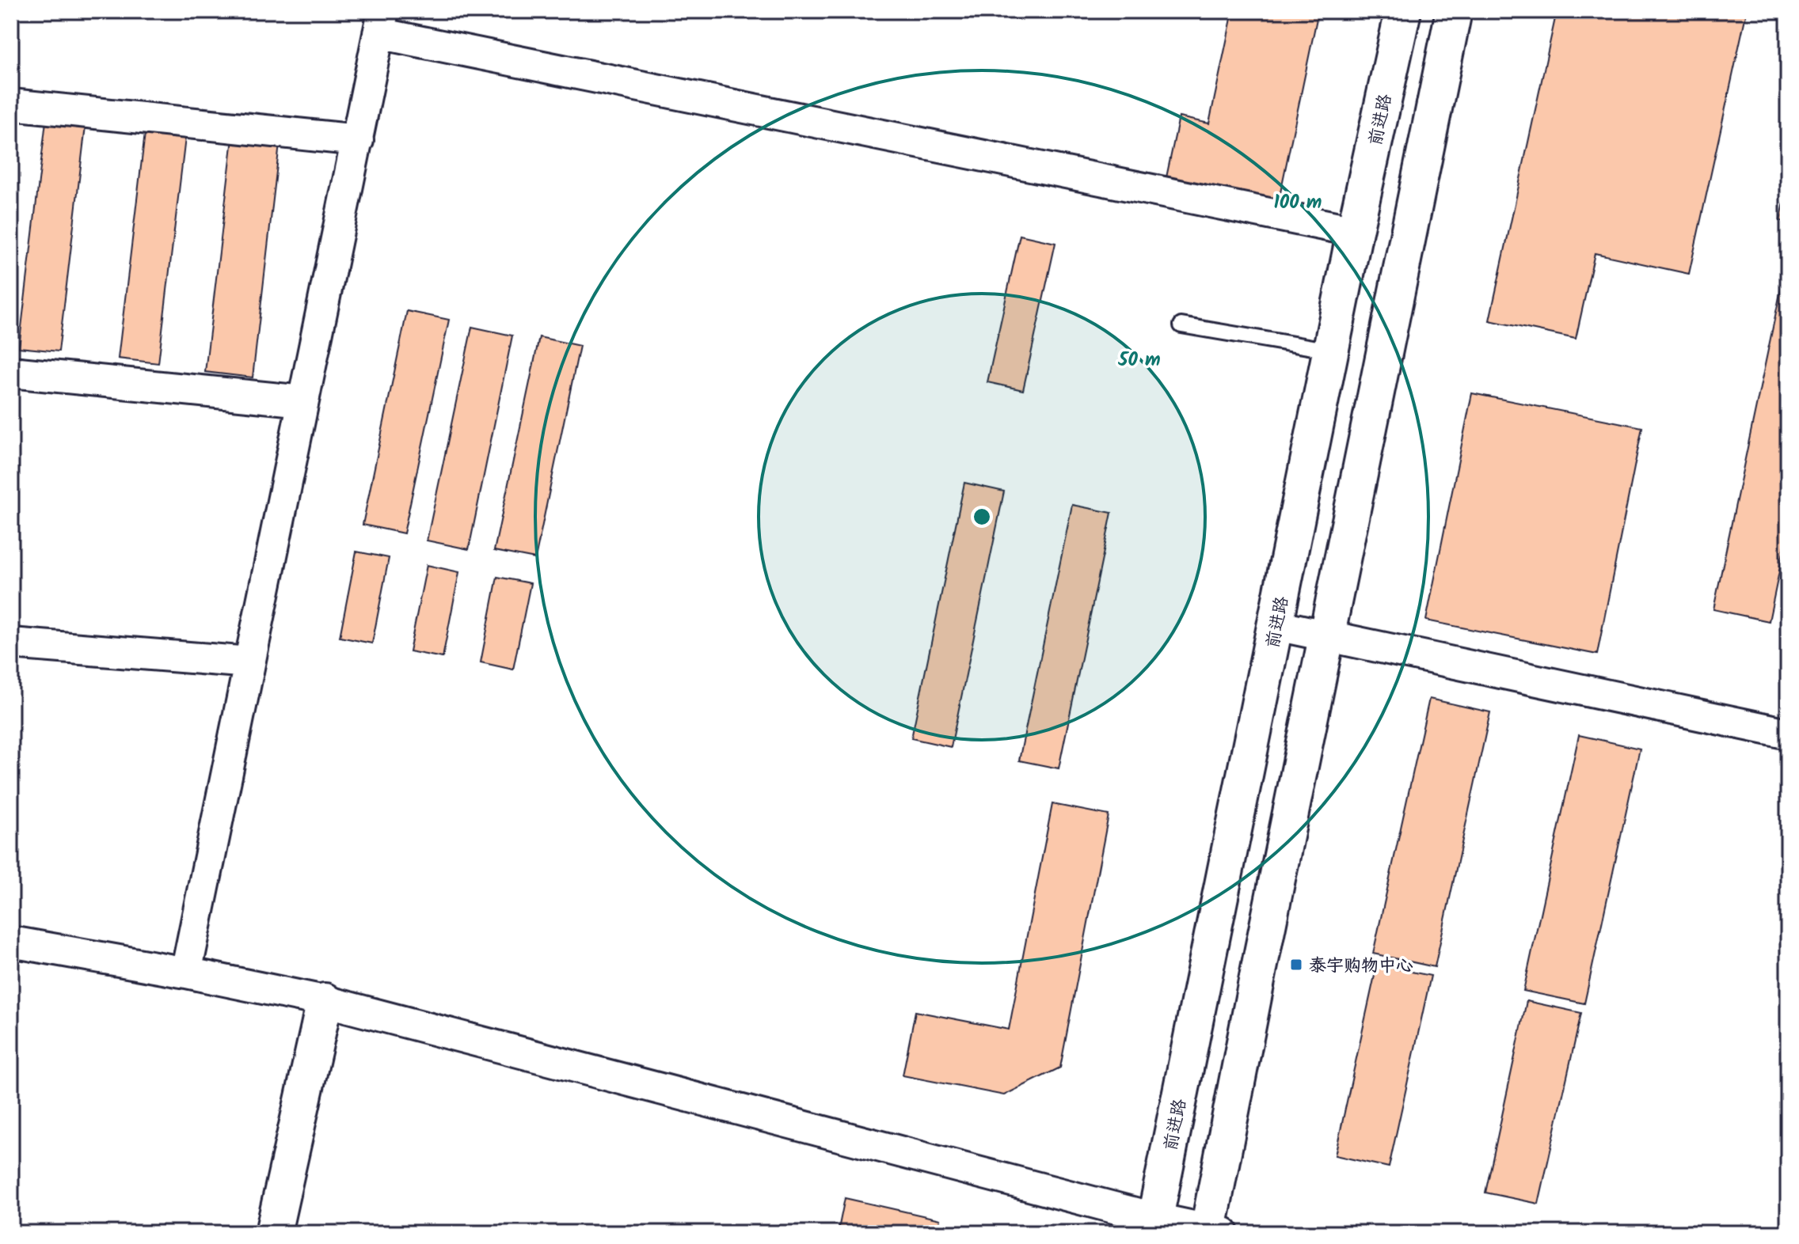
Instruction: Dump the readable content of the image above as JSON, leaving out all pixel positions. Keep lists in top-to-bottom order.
{
  "streets": {
    "main road": ["前进路"]
  },
  "places": {
    "transit": ["泰宇购物中心"]
  },
  "rings": ["100 m", "50 m"]
}
